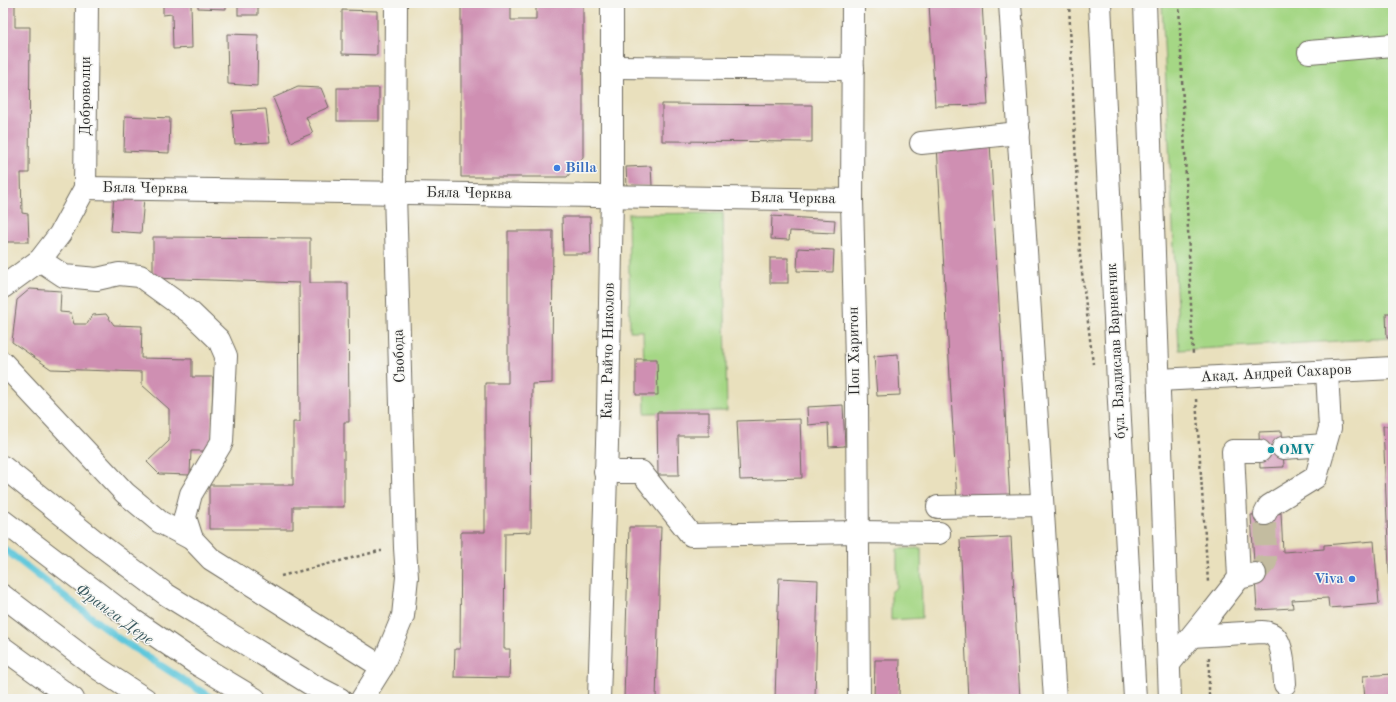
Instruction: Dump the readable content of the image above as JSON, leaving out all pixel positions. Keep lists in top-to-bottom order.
{
  "streets": {
    "main road": [
      "Доброволци",
      "Бяла Черква",
      "Кап. Райчо Николов",
      "Поп Харитон",
      "бул. Владислав Варненчик",
      "Свобода",
      "Акад. Андрей Сахаров"
    ]
  },
  "crossings": [
    ["Доброволци", "Бяла Черква"],
    ["Бяла Черква", "Кап. Райчо Николов"],
    ["Бяла Черква", "Поп Харитон"],
    ["Бяла Черква", "Свобода"]
  ],
  "water": ["Франга Дере"],
  "places": ["Billa", "OMV", "Viva"]
}
